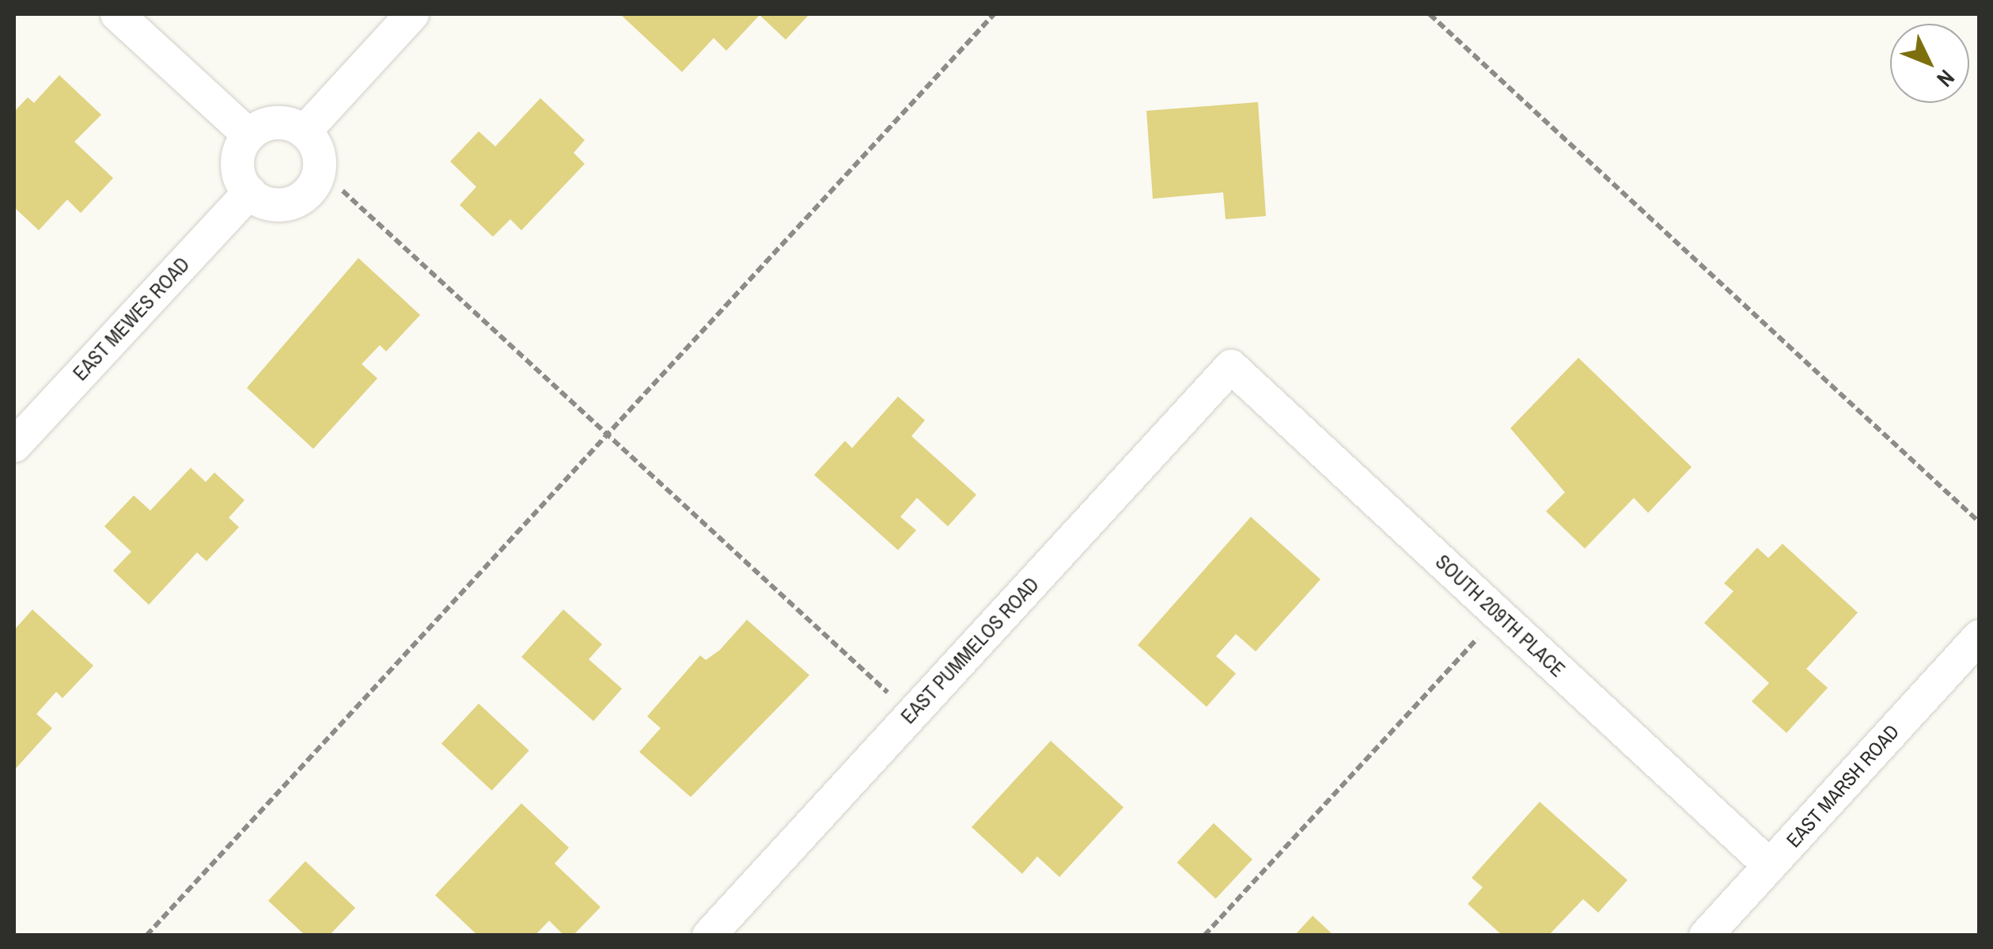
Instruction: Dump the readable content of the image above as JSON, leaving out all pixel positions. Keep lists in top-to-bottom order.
{
  "streets": {
    "street": [
      "EAST MEWES ROAD",
      "SOUTH 209TH PLACE",
      "EAST PUMMELOS ROAD",
      "EAST MARSH ROAD"
    ]
  },
  "crossings": [
    ["SOUTH 209TH PLACE", "EAST PUMMELOS ROAD"],
    ["SOUTH 209TH PLACE", "EAST MARSH ROAD"]
  ],
  "north": "bottom right"
}
